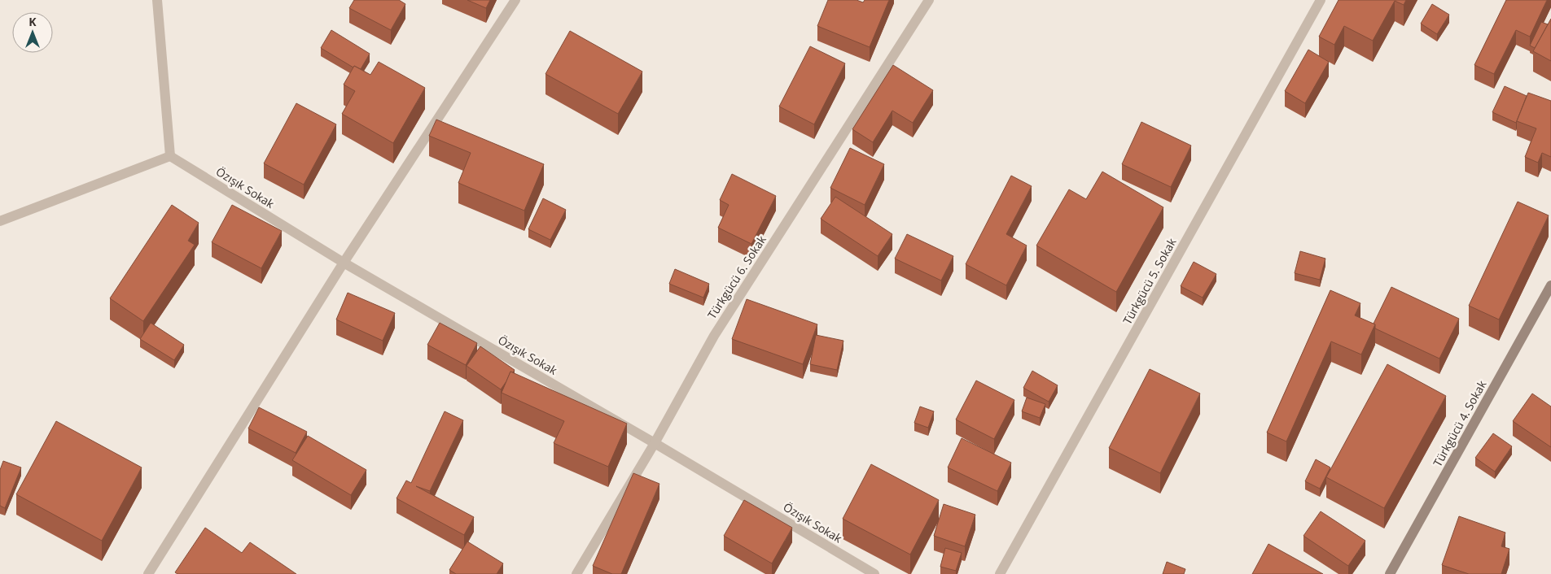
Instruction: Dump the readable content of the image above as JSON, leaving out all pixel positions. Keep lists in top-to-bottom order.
{
  "streets": {
    "main road": ["Türkgücü 4. Sokak"],
    "street": ["Özışık Sokak", "Türkgücü 6. Sokak", "Türkgücü 5. Sokak"]
  },
  "crossings": [
    ["Özışık Sokak", "Türkgücü 6. Sokak"]
  ],
  "north": "top"
}
